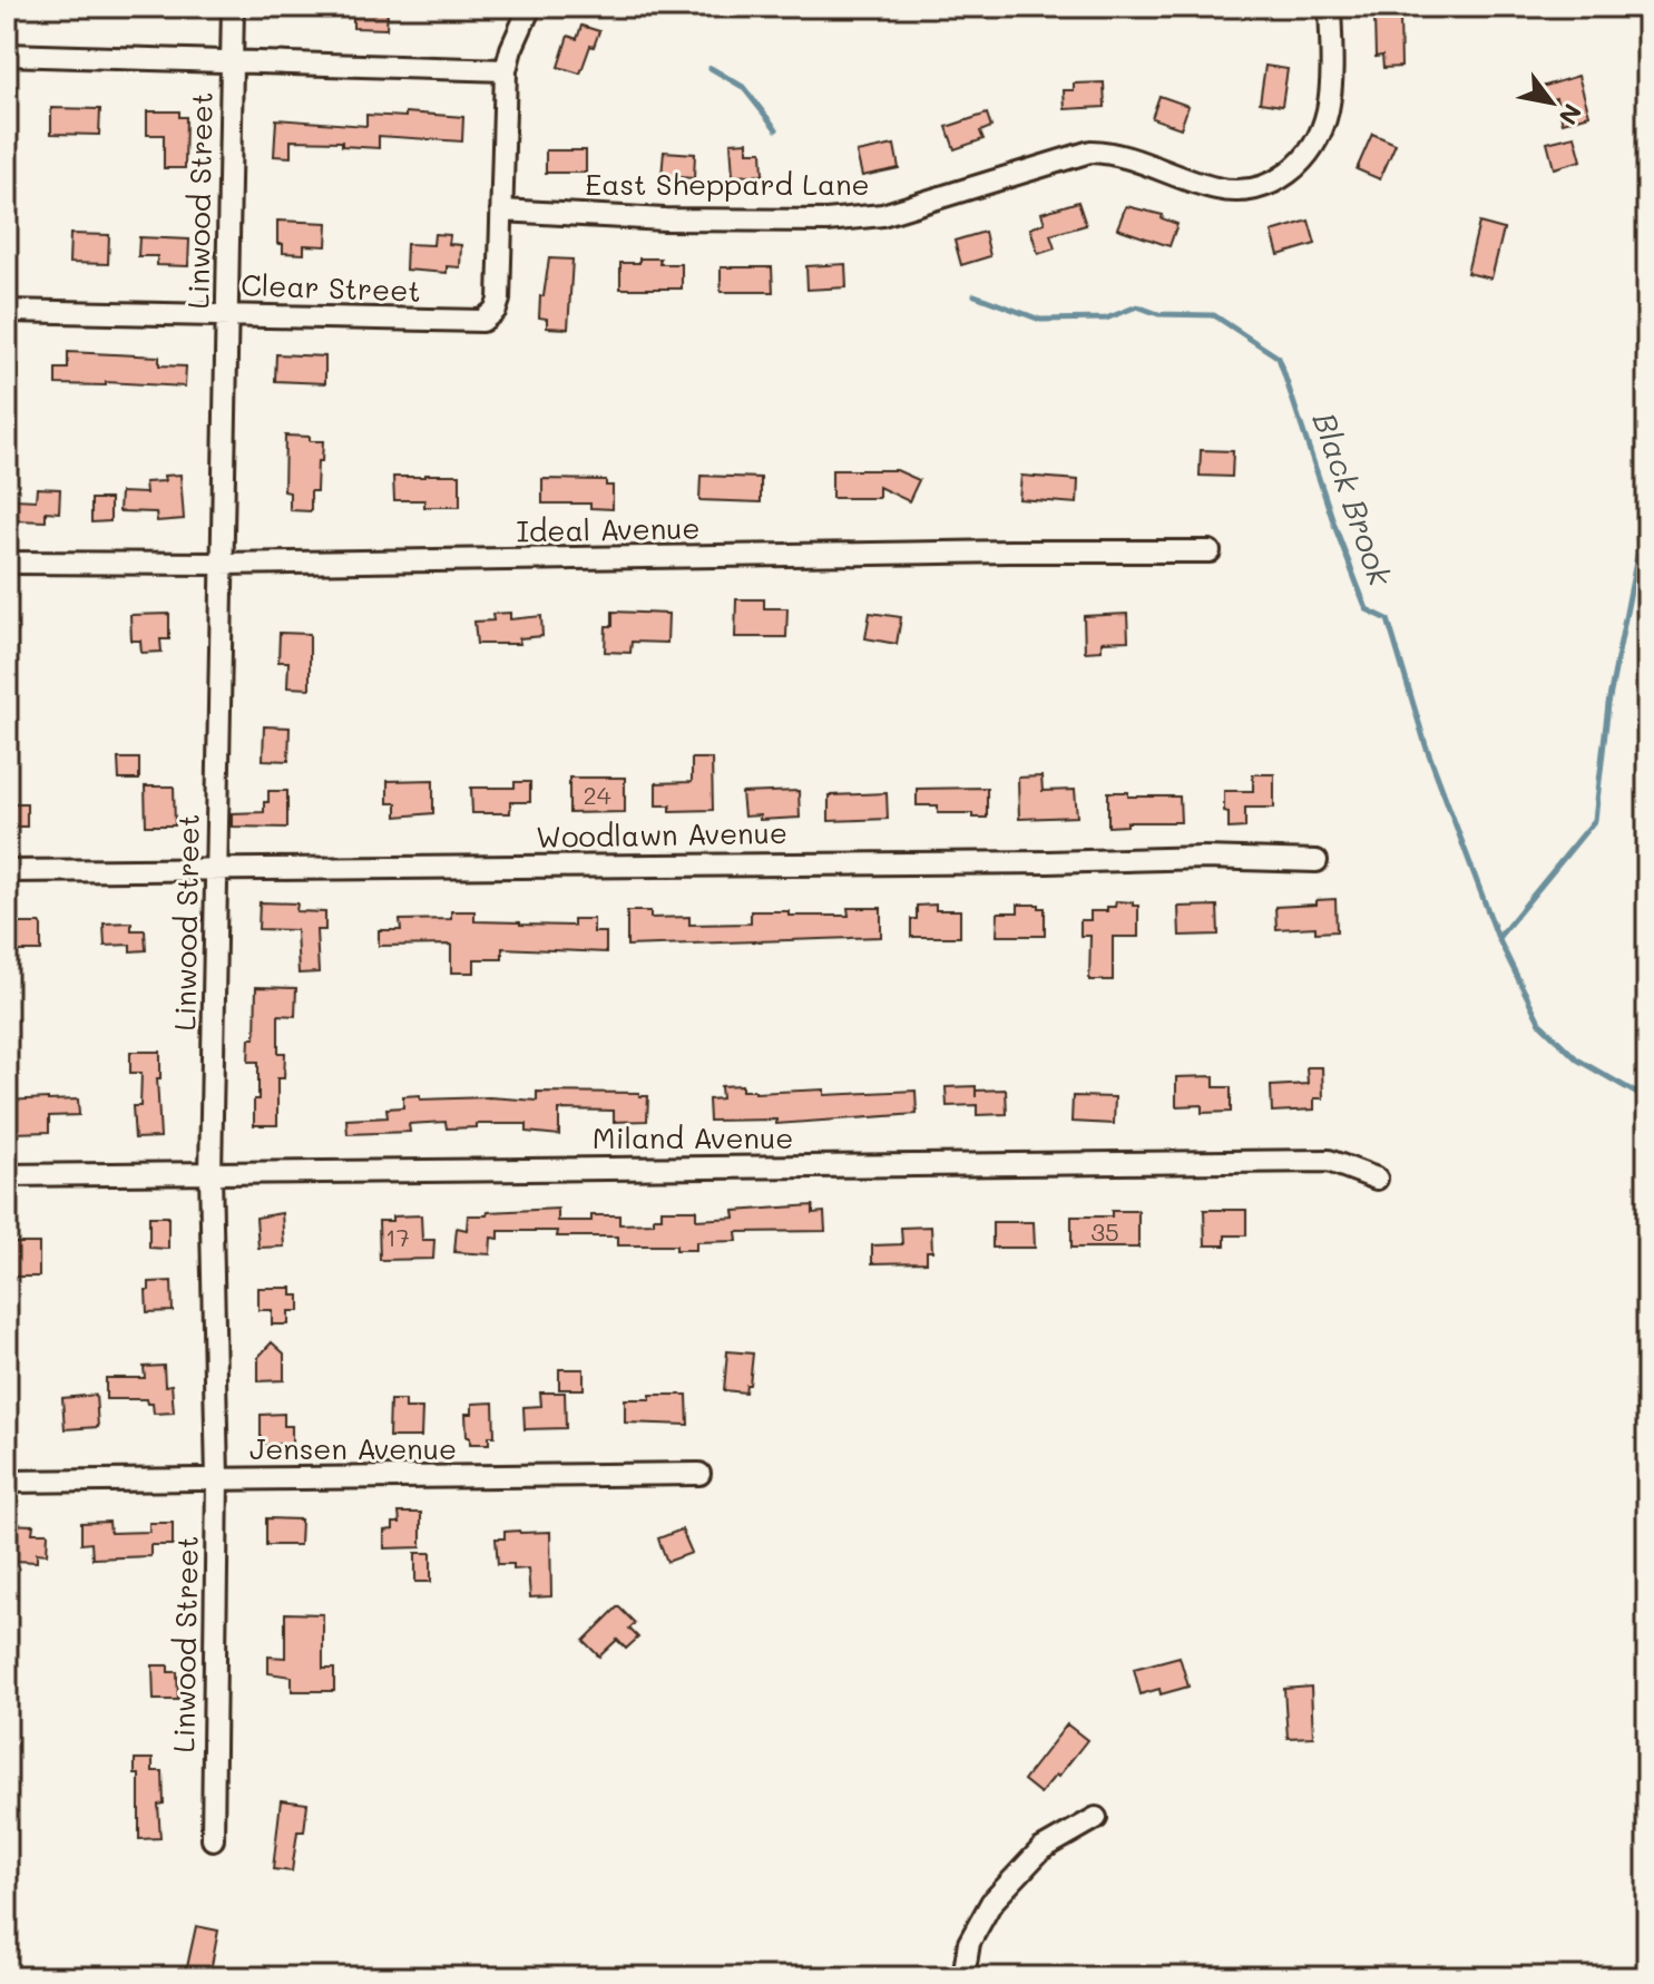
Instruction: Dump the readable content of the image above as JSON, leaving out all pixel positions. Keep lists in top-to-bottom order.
{
  "streets": {
    "street": [
      "East Sheppard Lane",
      "Linwood Street",
      "Clear Street",
      "Ideal Avenue",
      "Woodlawn Avenue",
      "Miland Avenue",
      "Jensen Avenue"
    ]
  },
  "crossings": [
    ["East Sheppard Lane", "Clear Street"],
    ["Linwood Street", "Clear Street"],
    ["Linwood Street", "Ideal Avenue"],
    ["Linwood Street", "Woodlawn Avenue"],
    ["Linwood Street", "Miland Avenue"],
    ["Linwood Street", "Jensen Avenue"]
  ],
  "water": ["Black Brook"],
  "house_numbers": ["24", "35", "17"],
  "north": "bottom right"
}
